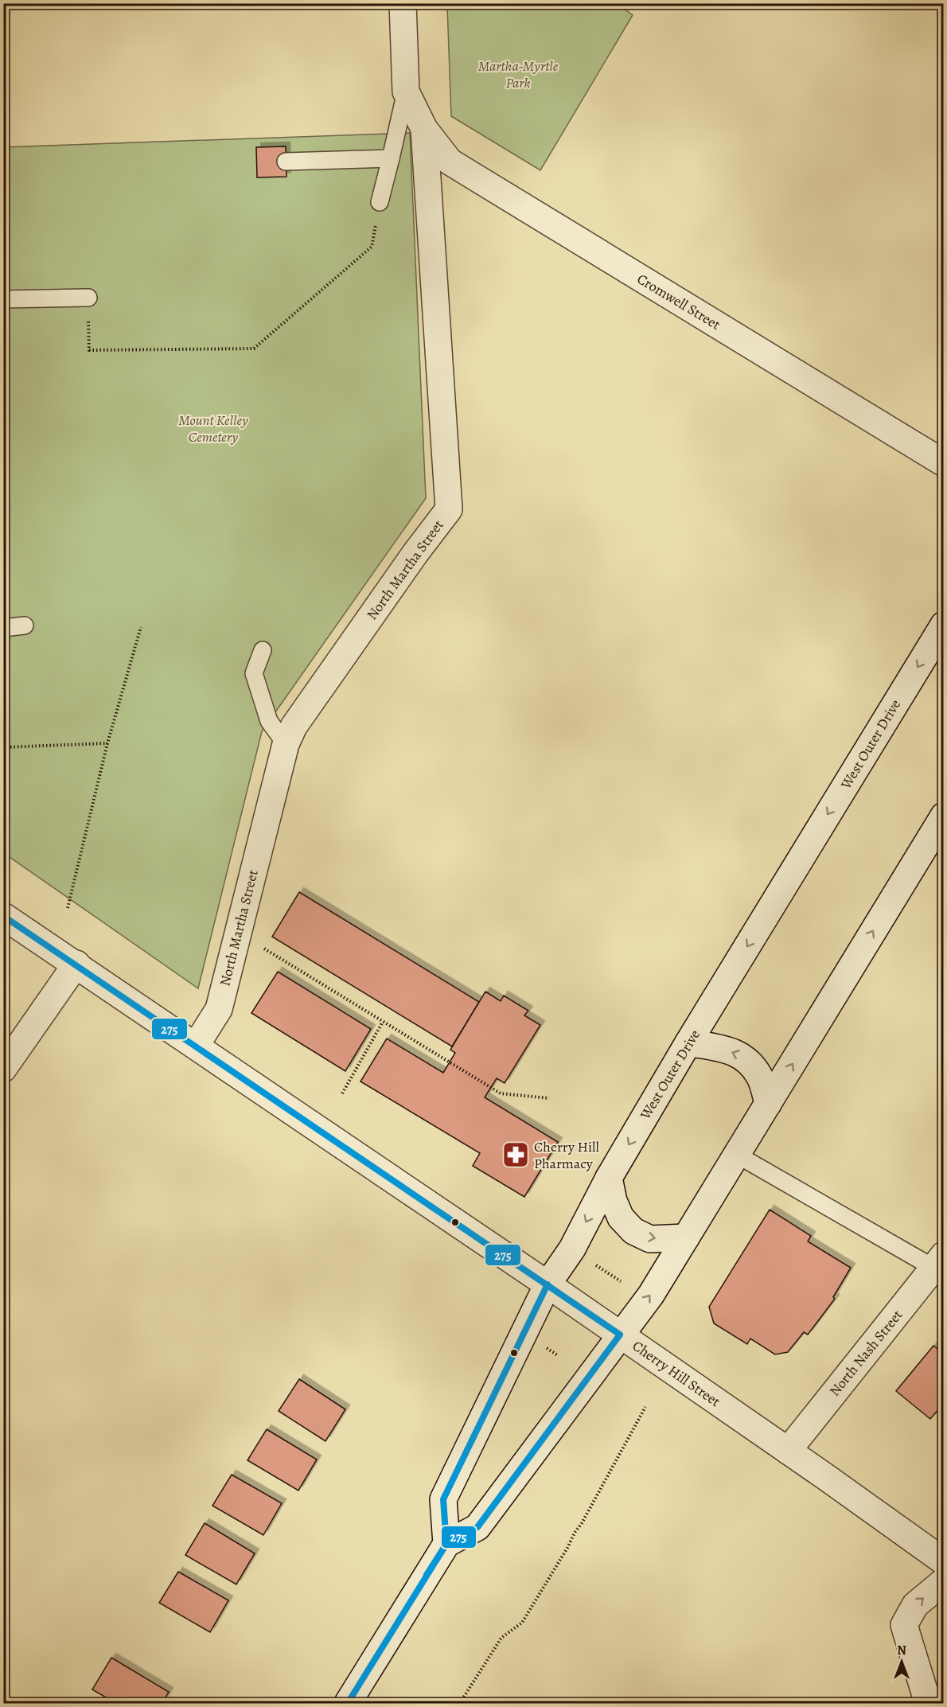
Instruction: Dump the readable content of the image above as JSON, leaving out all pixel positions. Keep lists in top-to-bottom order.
{
  "streets": {
    "street": [
      "Cromwell Street",
      "North Martha Street",
      "West Outer Drive",
      "North Nash Street",
      "Cherry Hill Street"
    ]
  },
  "crossings": [
    ["Cromwell Street", "North Martha Street"],
    ["North Martha Street", "Cherry Hill Street"],
    ["West Outer Drive", "Cherry Hill Street"],
    ["North Nash Street", "Cherry Hill Street"]
  ],
  "parks": ["Martha-Myrtle Park", "Mount Kelley Cemetery"],
  "places": {
    "pharmacy": ["Cherry Hill Pharmacy"]
  },
  "lines": ["transit line 275"],
  "north": "top"
}
